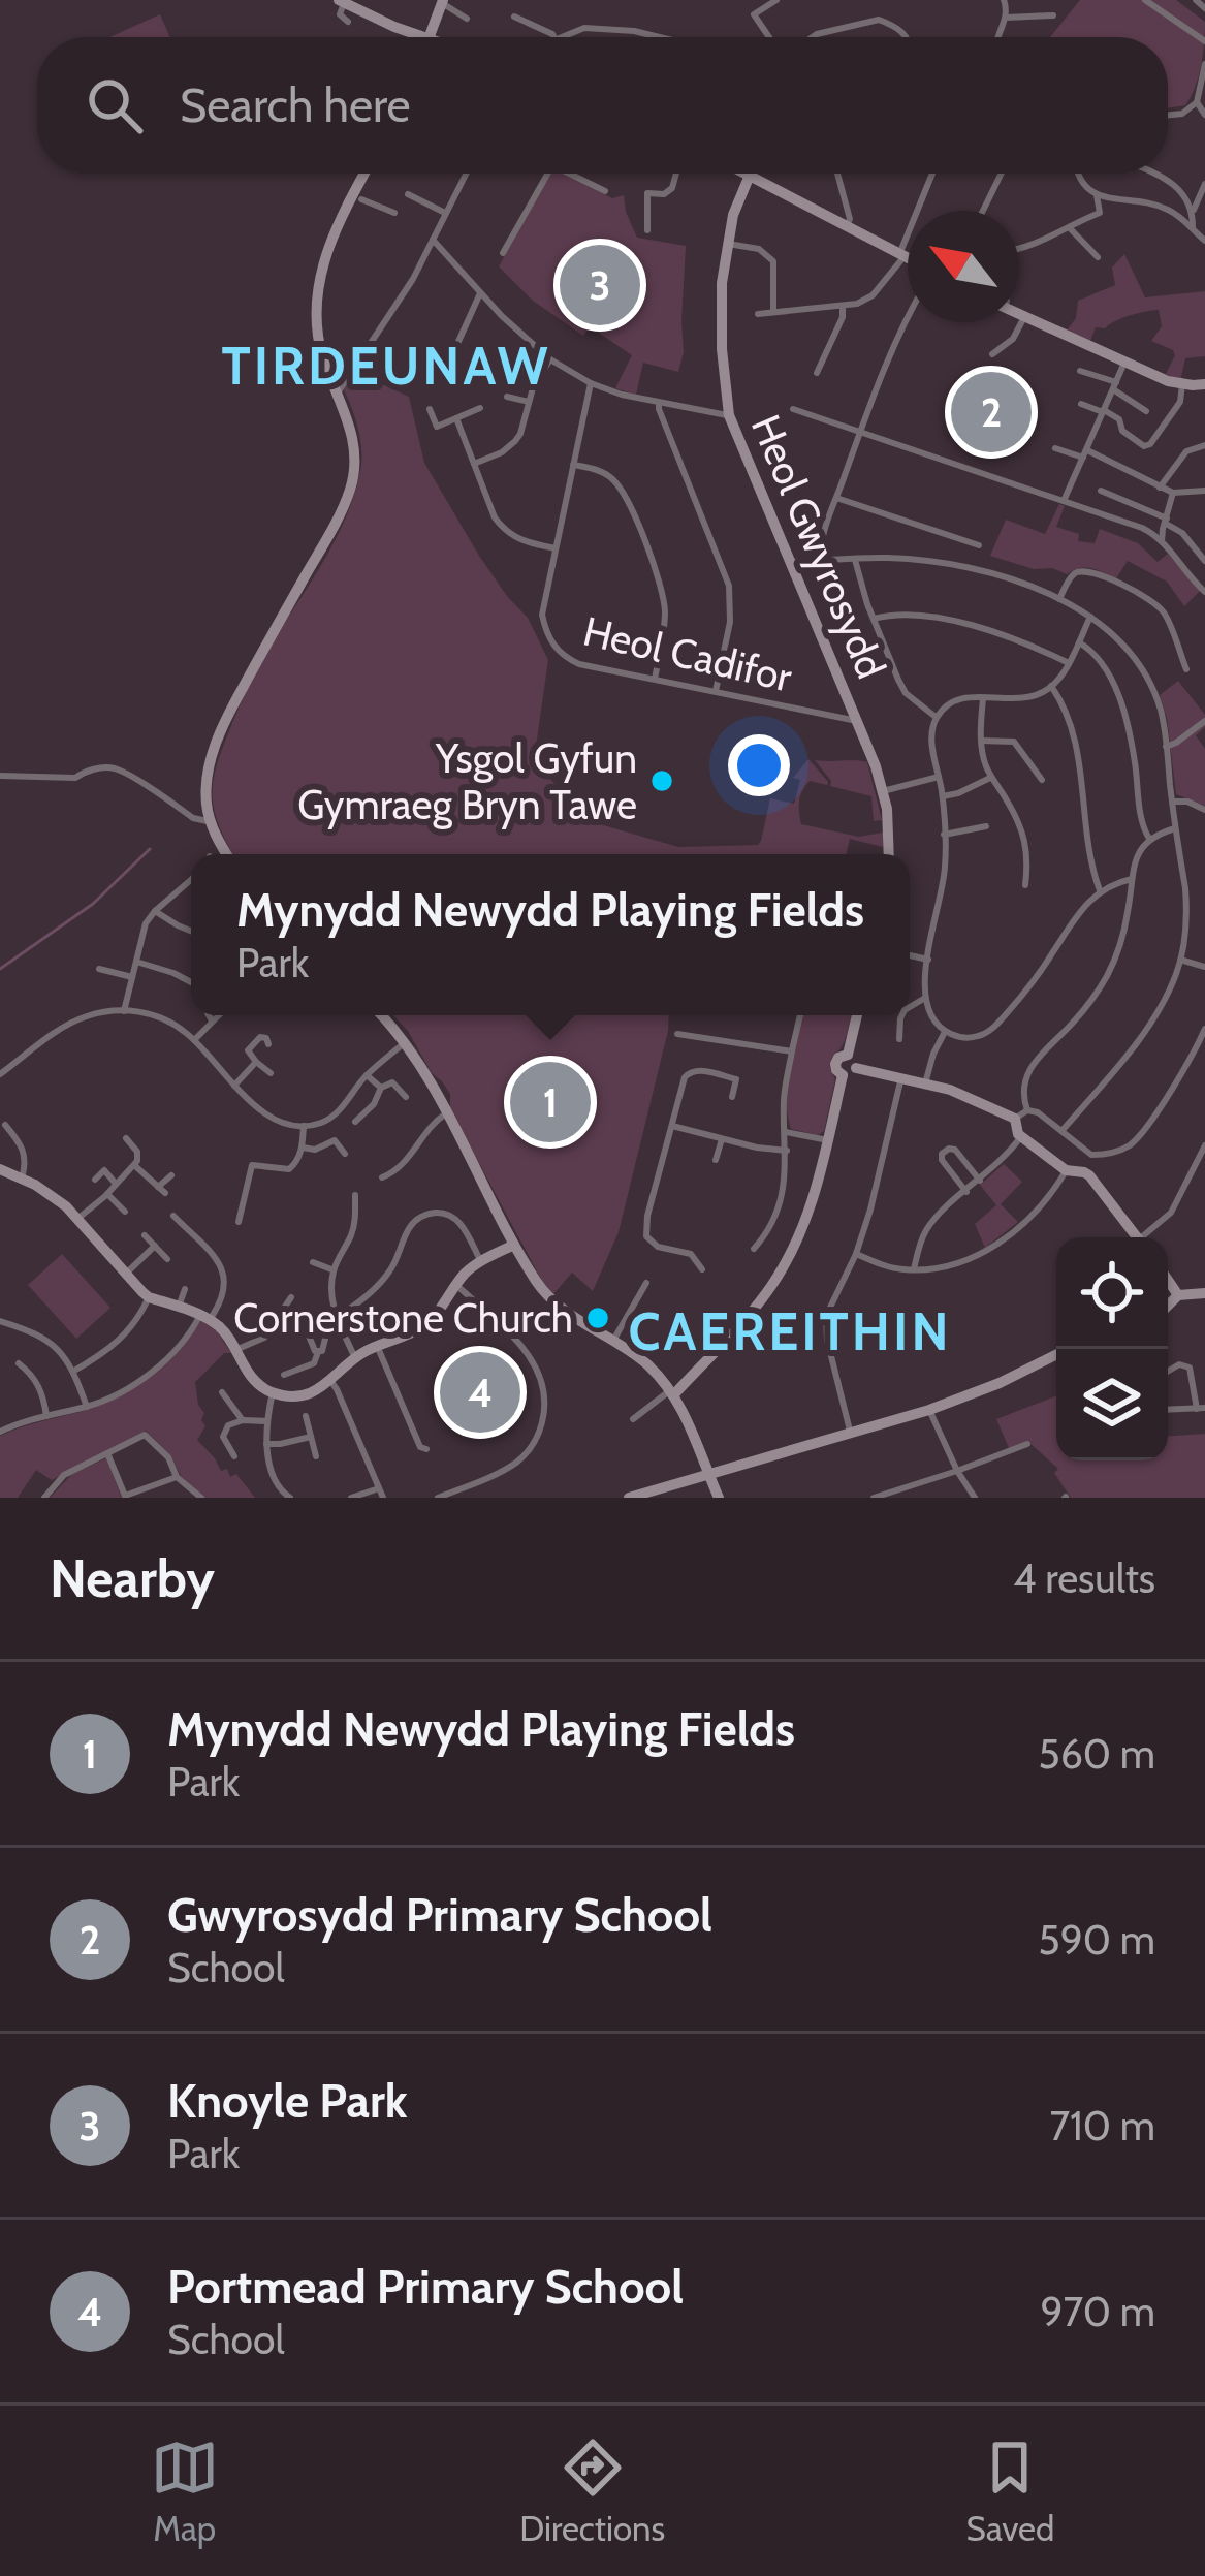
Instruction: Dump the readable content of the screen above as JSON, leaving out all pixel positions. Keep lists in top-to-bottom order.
{
  "streets": {
    "street": ["Heol Gwyrosydd", "Heol Cadifor"]
  },
  "crossings": [
    ["Heol Gwyrosydd", "Heol Cadifor"]
  ],
  "districts": ["TIRDEUNAW", "CAEREITHIN"],
  "places": ["Ysgol Gyfun Gymraeg Bryn Tawe", "Cornerstone Church"],
  "north": "top left",
  "page": {
    "search": "Search here",
    "pins": [
      "3",
      "2",
      "1",
      "4"
    ],
    "popup": ["Mynydd Newydd Playing Fields", "Park"],
    "heading": ["Nearby", "4 results"],
    "list": [
      {
        "mark": "1",
        "name": "Mynydd Newydd Playing Fields",
        "note": "Park",
        "value": "560 m"
      },
      {
        "mark": "2",
        "name": "Gwyrosydd Primary School",
        "note": "School",
        "value": "590 m"
      },
      {
        "mark": "3",
        "name": "Knoyle Park",
        "note": "Park",
        "value": "710 m"
      },
      {
        "mark": "4",
        "name": "Portmead Primary School",
        "note": "School",
        "value": "970 m"
      }
    ],
    "nav": ["Map", "Directions", "Saved"]
  }
}
